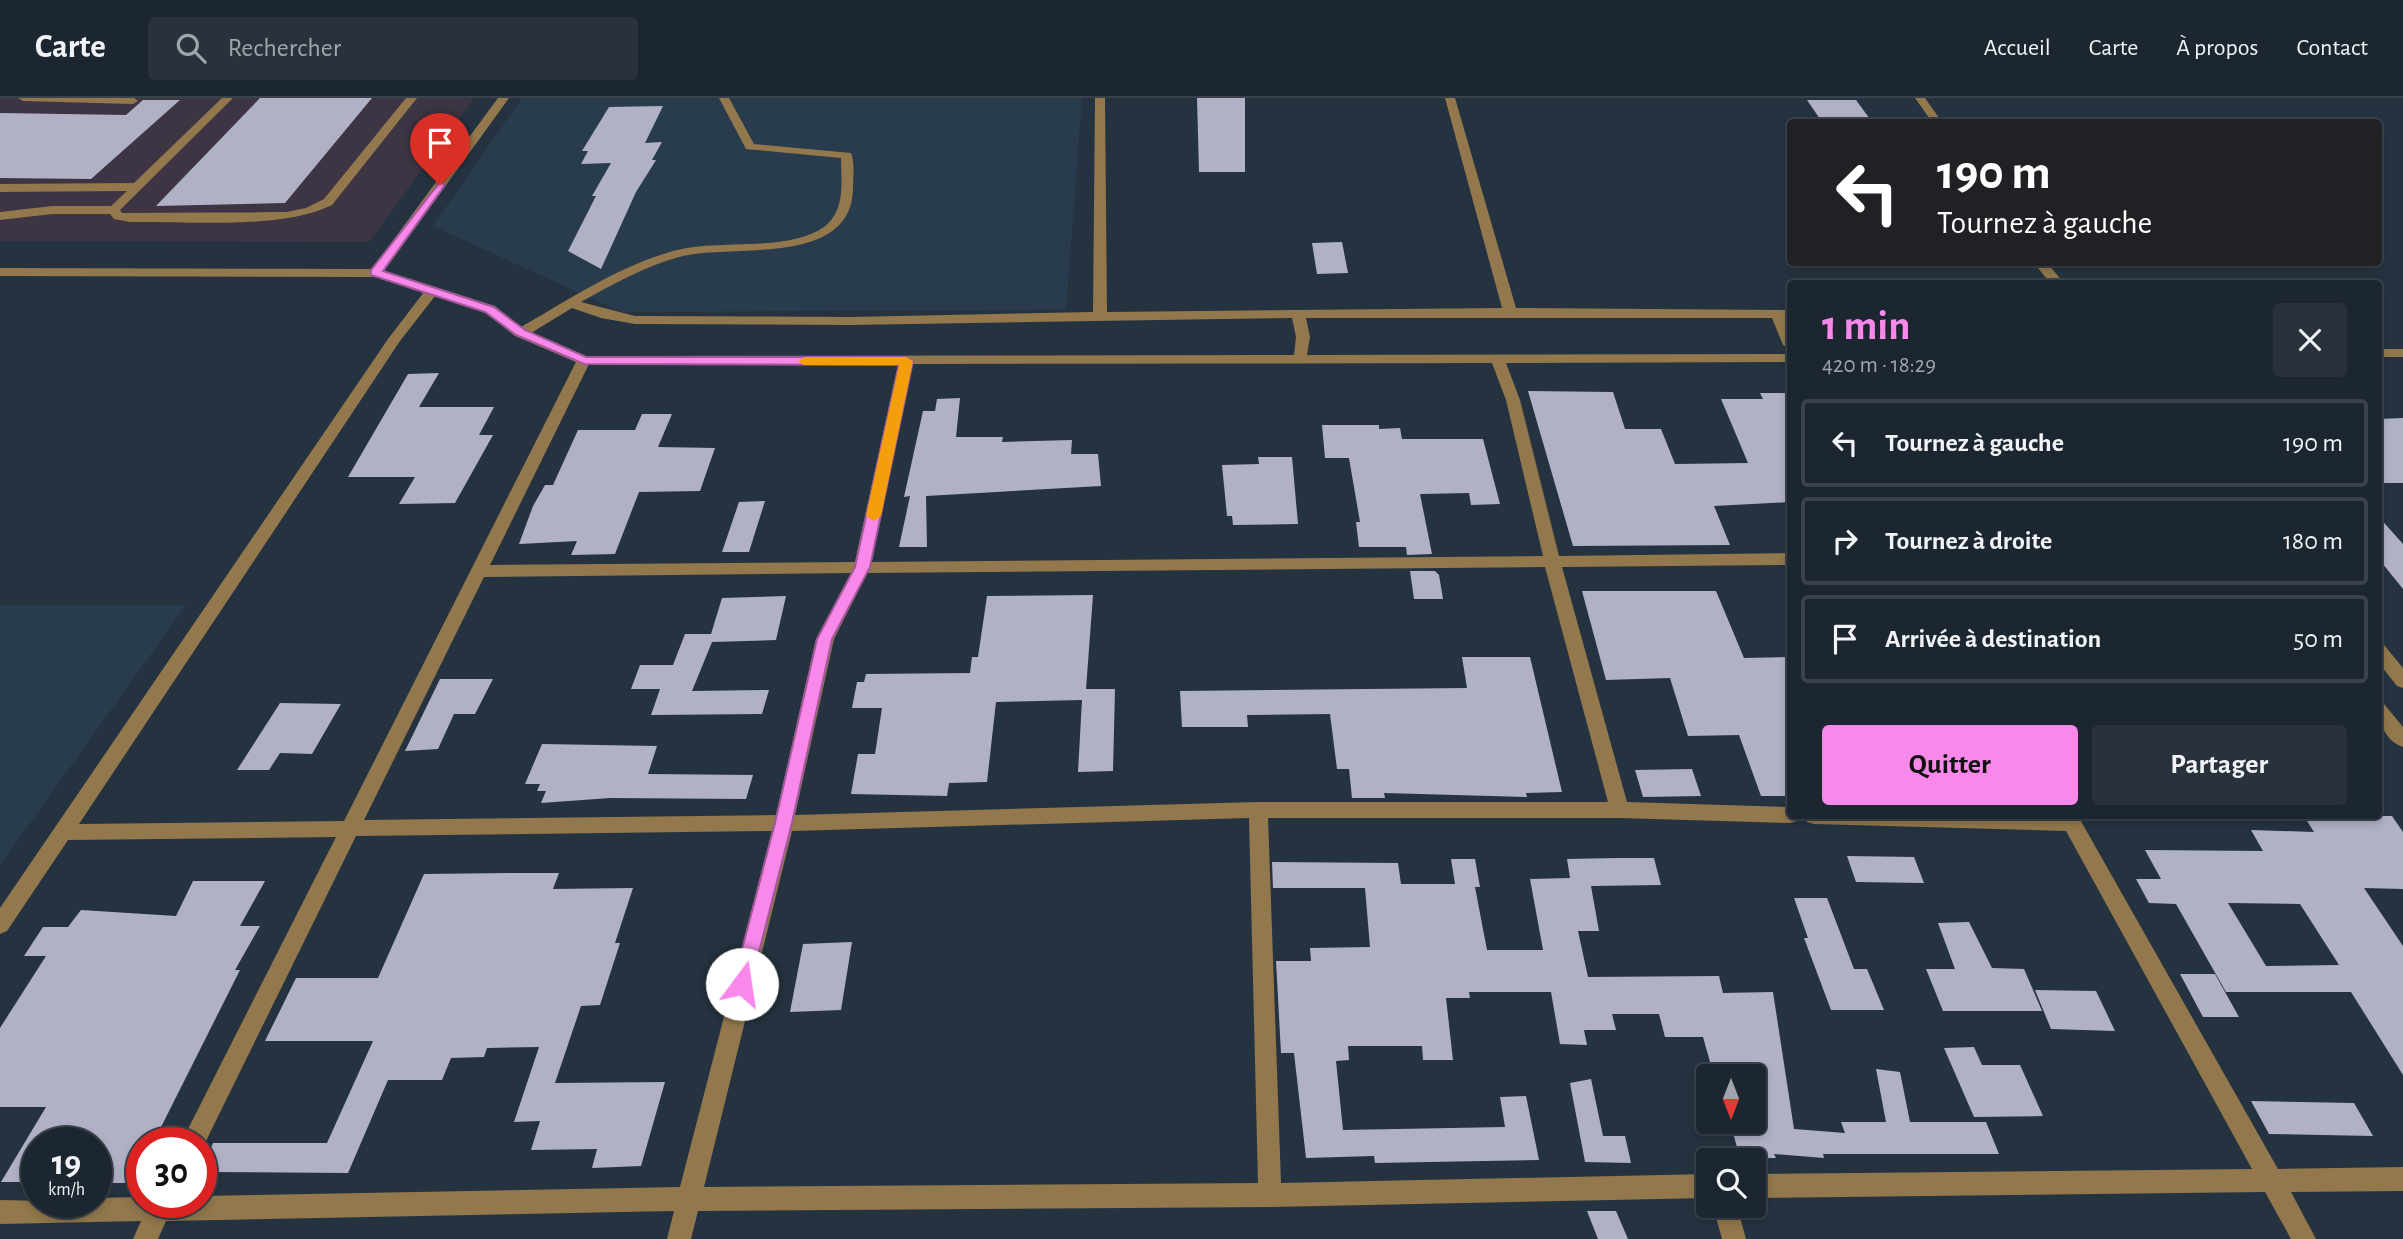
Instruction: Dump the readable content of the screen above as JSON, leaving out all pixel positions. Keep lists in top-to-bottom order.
{
  "north": "bottom",
  "page": {
    "header": "Carte",
    "search": "Rechercher",
    "nav": [
      "Accueil",
      "Carte",
      "À propos",
      "Contact"
    ],
    "turn": ["190 m", "Tournez à gauche"],
    "heading": ["1 min", "420 m · 18:29"],
    "list": [
      {
        "name": "Tournez à gauche",
        "value": "190 m"
      },
      {
        "name": "Tournez à droite",
        "value": "180 m"
      },
      {
        "name": "Arrivée à destination",
        "value": "50 m"
      }
    ],
    "buttons": ["Quitter", "Partager"],
    "speed": "19 km/h",
    "limit": "30"
  }
}
